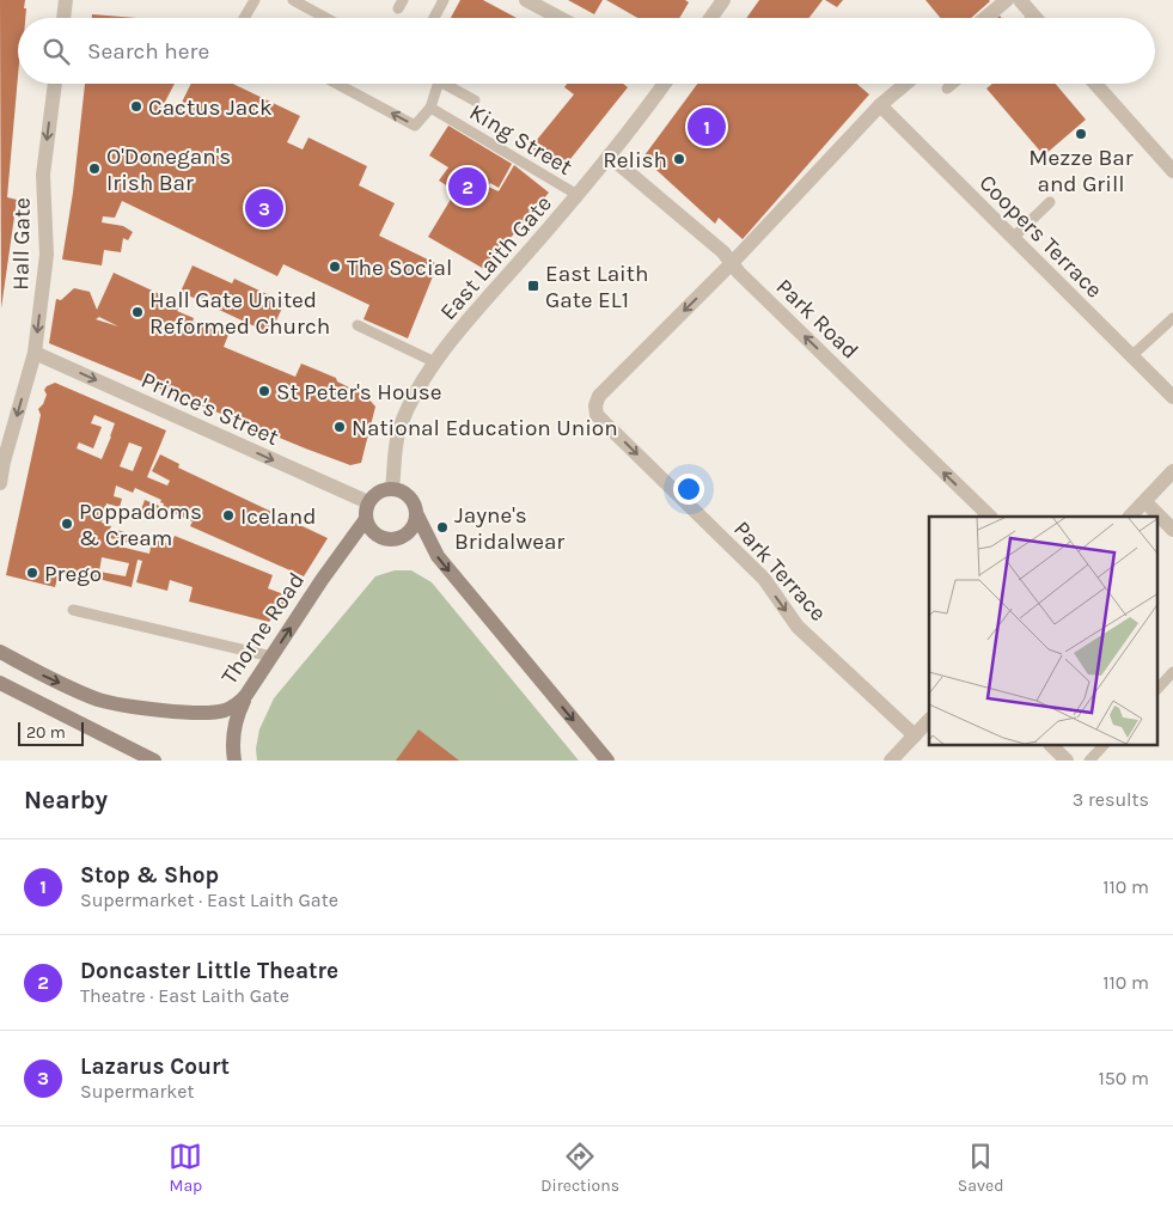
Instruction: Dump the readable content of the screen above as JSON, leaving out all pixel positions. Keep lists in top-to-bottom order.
{
  "streets": {
    "street": [
      "Coopers Terrace",
      "Hall Gate",
      "East Laith Gate",
      "Park Road",
      "Prince's Street",
      "Park Terrace",
      "Thorne Road"
    ],
    "lane": ["King Street"]
  },
  "crossings": [
    ["King Street", "East Laith Gate"],
    ["Hall Gate", "Prince's Street"],
    ["East Laith Gate", "Park Road"],
    ["East Laith Gate", "Prince's Street"],
    ["East Laith Gate", "Thorne Road"],
    ["Park Road", "Park Terrace"],
    ["Prince's Street", "Thorne Road"]
  ],
  "one_way": [
    "Hall Gate",
    "Park Road",
    "Prince's Street",
    "Thorne Road"
  ],
  "places": {
    "other": [
      "Cactus Jack",
      "Mezze Bar and Grill",
      "Relish",
      "O'Donegan's Irish Bar",
      "The Social",
      "Hall Gate United Reformed Church",
      "St Peter's House",
      "National Education Union",
      "Iceland",
      "Poppadoms & Cream",
      "Jayne's Bridalwear",
      "Prego"
    ],
    "transit": ["East Laith Gate EL1"]
  },
  "scale_bar": "20 m",
  "page": {
    "search": "Search here",
    "pins": ["1", "2", "3"],
    "scale": "20 m",
    "heading": ["Nearby", "3 results"],
    "list": [
      {
        "mark": "1",
        "name": "Stop & Shop",
        "note": "Supermarket · East Laith Gate",
        "value": "110 m"
      },
      {
        "mark": "2",
        "name": "Doncaster Little Theatre",
        "note": "Theatre · East Laith Gate",
        "value": "110 m"
      },
      {
        "mark": "3",
        "name": "Lazarus Court",
        "note": "Supermarket",
        "value": "150 m"
      }
    ],
    "nav": ["Map", "Directions", "Saved"]
  }
}
